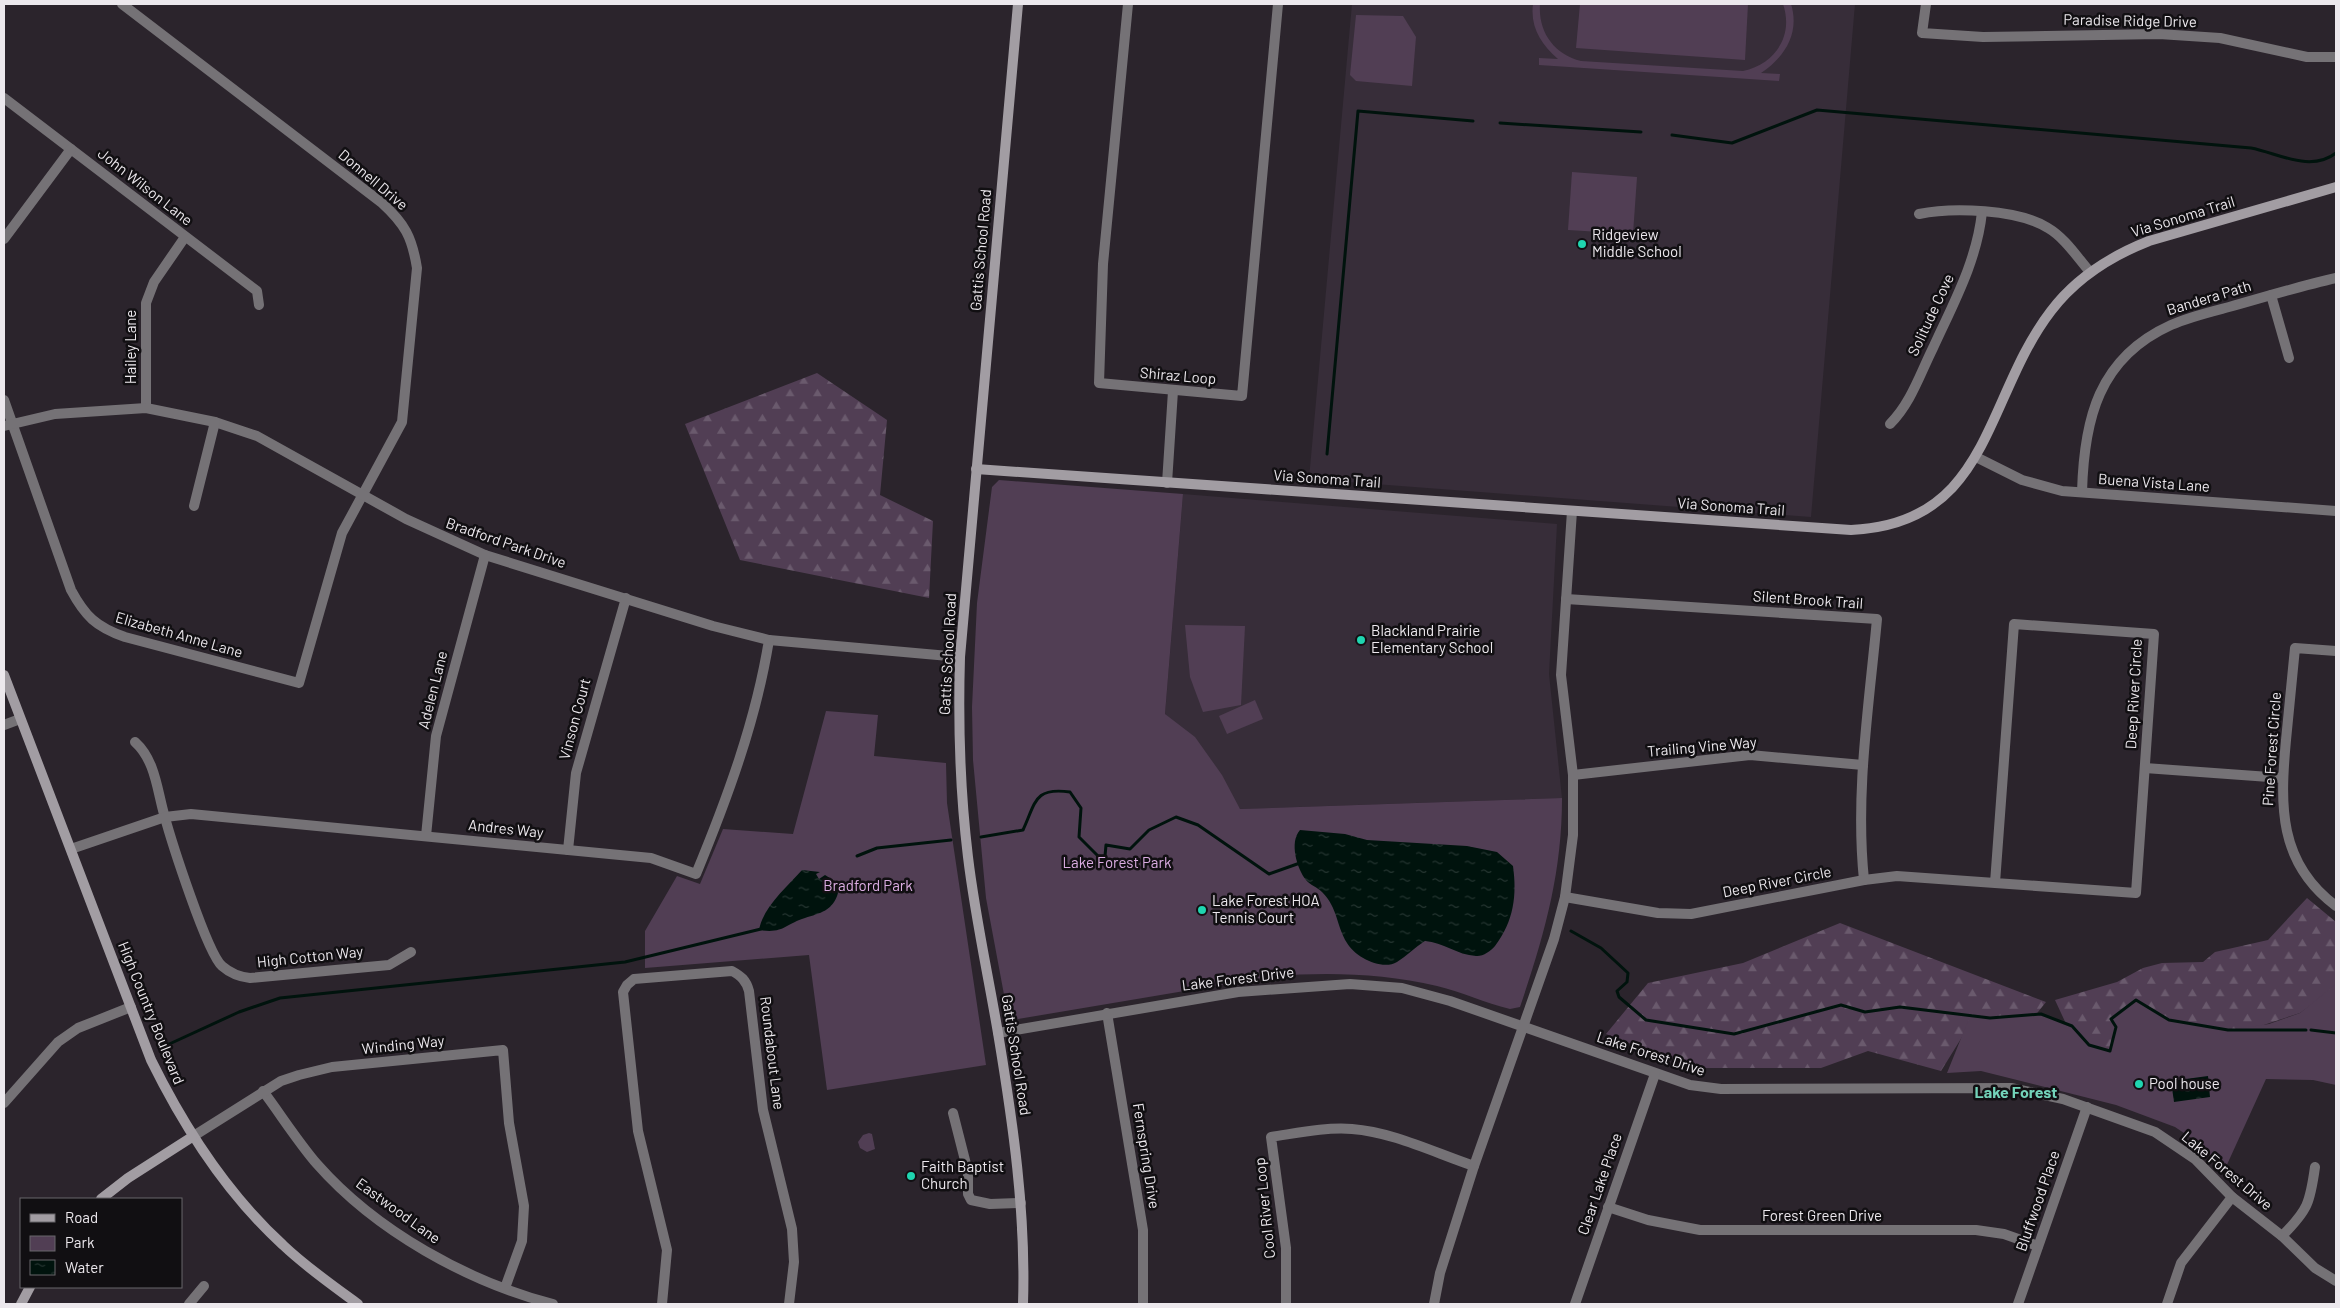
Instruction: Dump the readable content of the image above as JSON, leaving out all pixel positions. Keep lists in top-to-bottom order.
{
  "streets": {
    "street": [
      "Paradise Ridge Drive",
      "Donnell Drive",
      "John Wilson Lane",
      "Via Sonoma Trail",
      "Gattis School Road",
      "Bandera Path",
      "Solitude Cove",
      "Hailey Lane",
      "Shiraz Loop",
      "Buena Vista Lane",
      "Bradford Park Drive",
      "Silent Brook Trail",
      "Elizabeth Anne Lane",
      "Adelen Lane",
      "Deep River Circle",
      "Vinson Court",
      "Trailing Vine Way",
      "Pine Forest Circle",
      "Andres Way",
      "High Cotton Way",
      "Lake Forest Drive",
      "High Country Boulevard",
      "Winding Way",
      "Roundabout Lane",
      "Fernspring Drive",
      "Clear Lake Place",
      "Bluffwood Place",
      "Cool River Loop",
      "Eastwood Lane",
      "Forest Green Drive"
    ]
  },
  "crossings": [
    ["Donnell Drive", "Bradford Park Drive"],
    ["Donnell Drive", "Elizabeth Anne Lane"],
    ["John Wilson Lane", "Hailey Lane"],
    ["Via Sonoma Trail", "Gattis School Road"],
    ["Via Sonoma Trail", "Buena Vista Lane"],
    ["Gattis School Road", "Bradford Park Drive"],
    ["Gattis School Road", "Lake Forest Drive"],
    ["Bandera Path", "Buena Vista Lane"],
    ["Hailey Lane", "Bradford Park Drive"],
    ["Bradford Park Drive", "Elizabeth Anne Lane"],
    ["Bradford Park Drive", "Adelen Lane"],
    ["Bradford Park Drive", "Vinson Court"],
    ["Bradford Park Drive", "Andres Way"],
    ["Silent Brook Trail", "Deep River Circle"],
    ["Silent Brook Trail", "Trailing Vine Way"],
    ["Adelen Lane", "Andres Way"],
    ["Vinson Court", "Andres Way"],
    ["Andres Way", "High Cotton Way"],
    ["Andres Way", "High Country Boulevard"],
    ["Lake Forest Drive", "Fernspring Drive"],
    ["Lake Forest Drive", "Clear Lake Place"],
    ["Lake Forest Drive", "Bluffwood Place"],
    ["High Country Boulevard", "Winding Way"],
    ["Winding Way", "Eastwood Lane"],
    ["Clear Lake Place", "Forest Green Drive"],
    ["Bluffwood Place", "Forest Green Drive"]
  ],
  "districts": ["Lake Forest"],
  "parks": ["Lake Forest Park", "Bradford Park"],
  "places": [
    "Ridgeview Middle School",
    "Blackland Prairie Elementary School",
    "Lake Forest HOA Tennis Court",
    "Pool house",
    "Faith Baptist Church"
  ],
  "legend": ["Road", "Park", "Water"]
}
